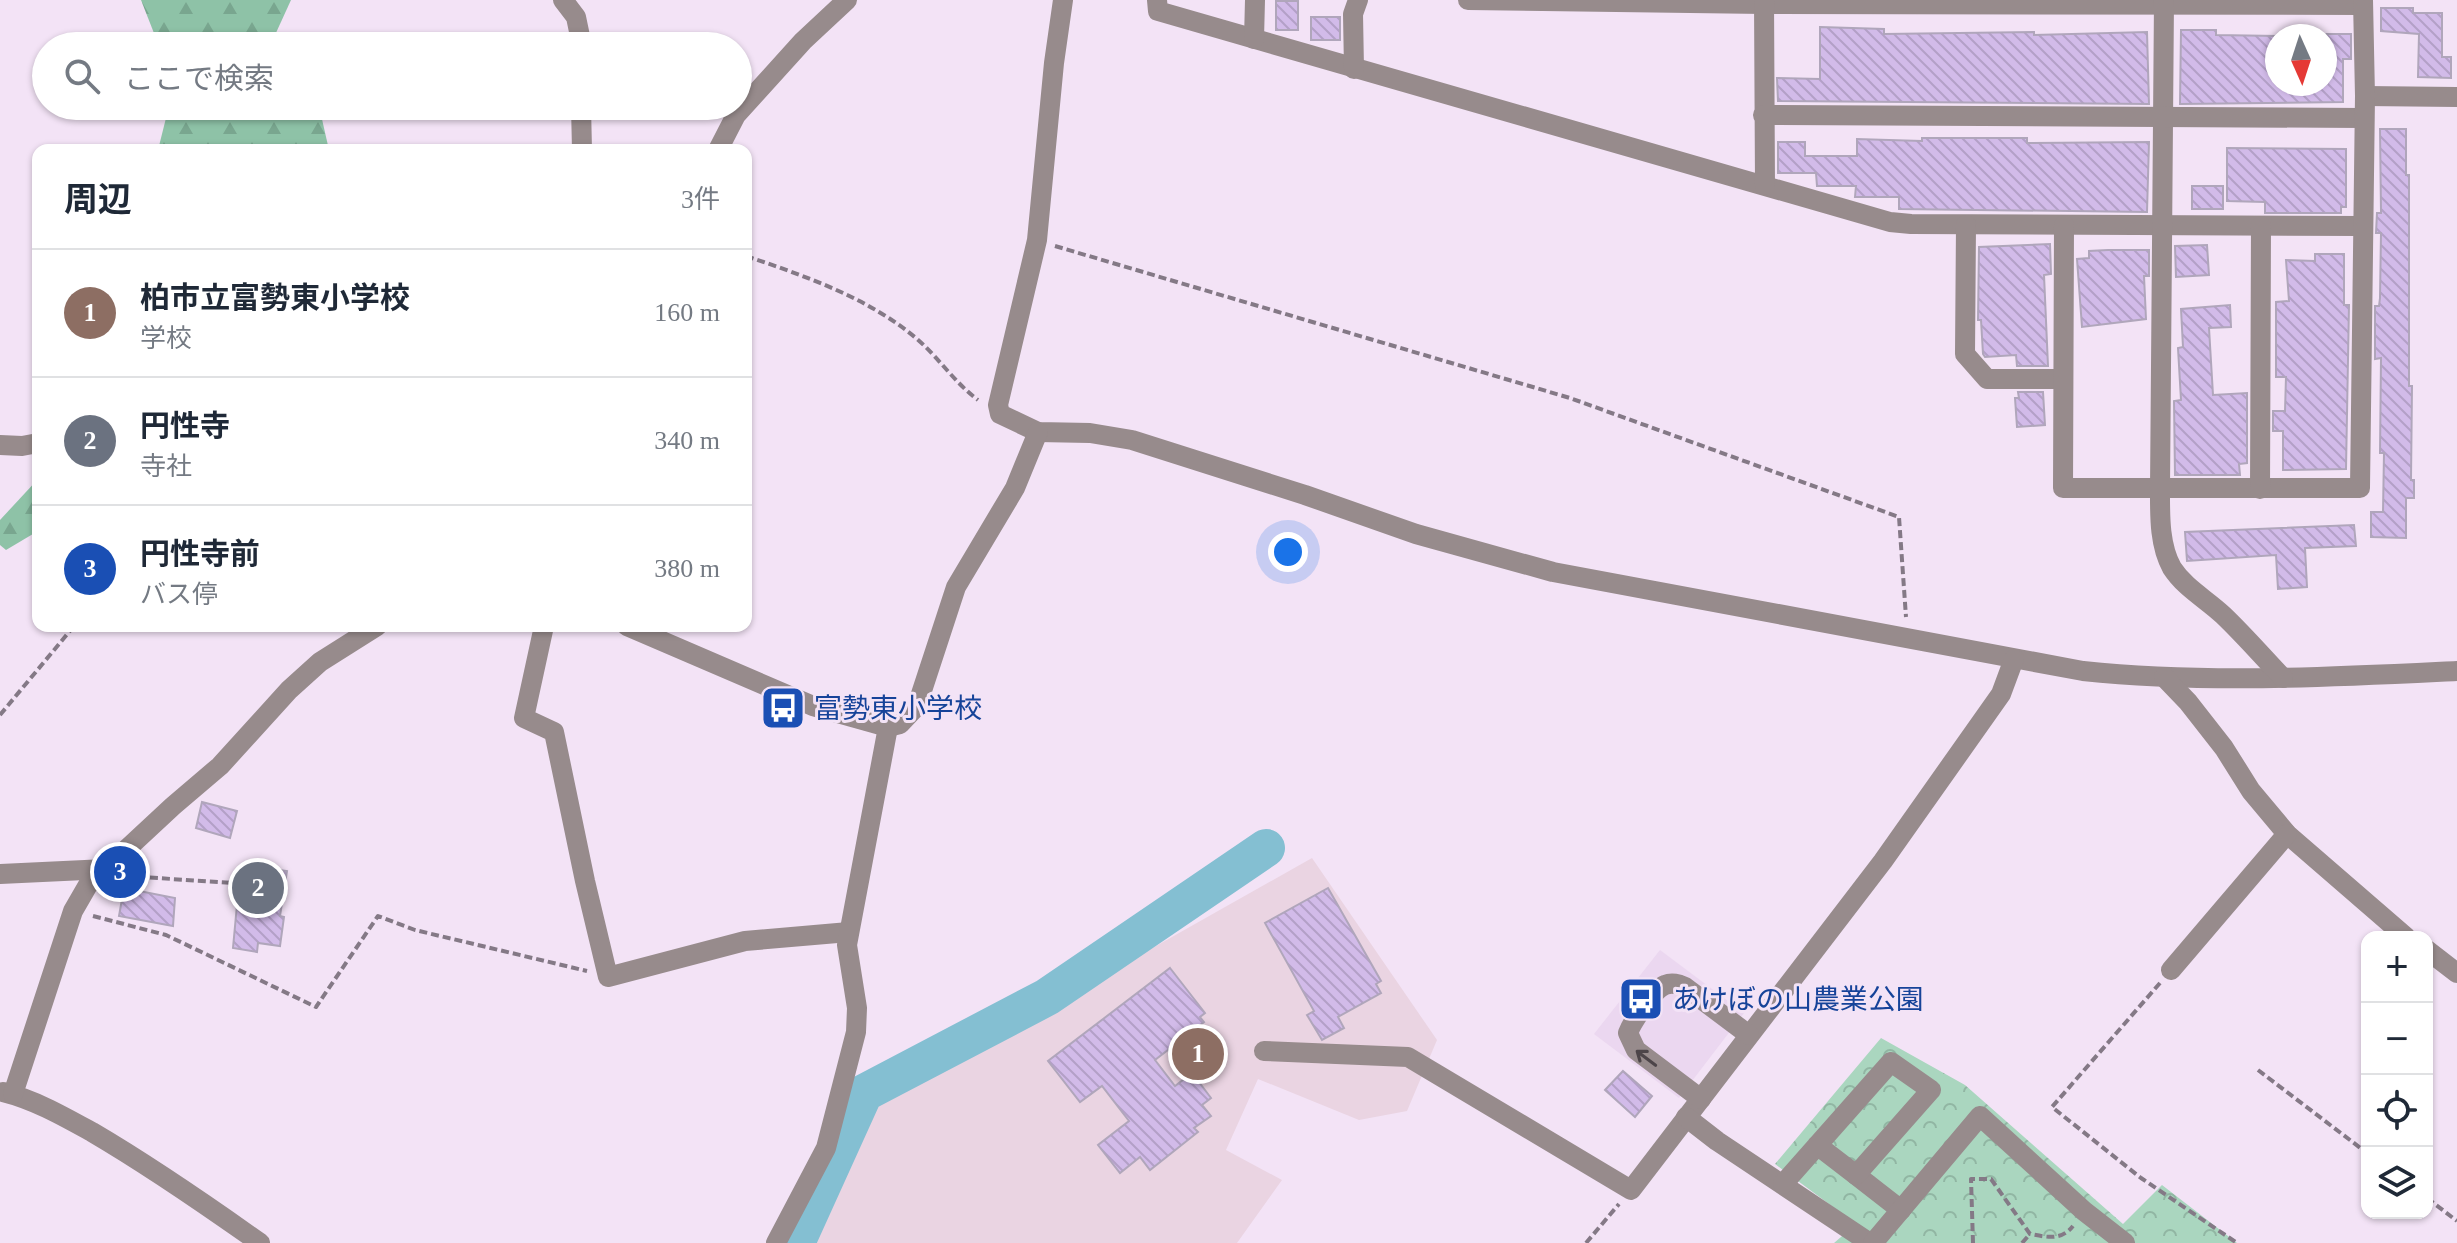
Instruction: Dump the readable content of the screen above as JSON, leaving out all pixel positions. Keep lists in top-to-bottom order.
{
  "places": {
    "bus stop": ["富勢東小学校", "あけぼの山農業公園"]
  },
  "north": "bottom",
  "page": {
    "search": "ここで検索",
    "heading": ["周辺", "3件"],
    "list": [
      {
        "mark": "1",
        "name": "柏市立富勢東小学校",
        "note": "学校",
        "value": "160 m"
      },
      {
        "mark": "2",
        "name": "円性寺",
        "note": "寺社",
        "value": "340 m"
      },
      {
        "mark": "3",
        "name": "円性寺前",
        "note": "バス停",
        "value": "380 m"
      }
    ],
    "pins": ["3", "2", "1"],
    "map_buttons": ["+", "−"]
  }
}
